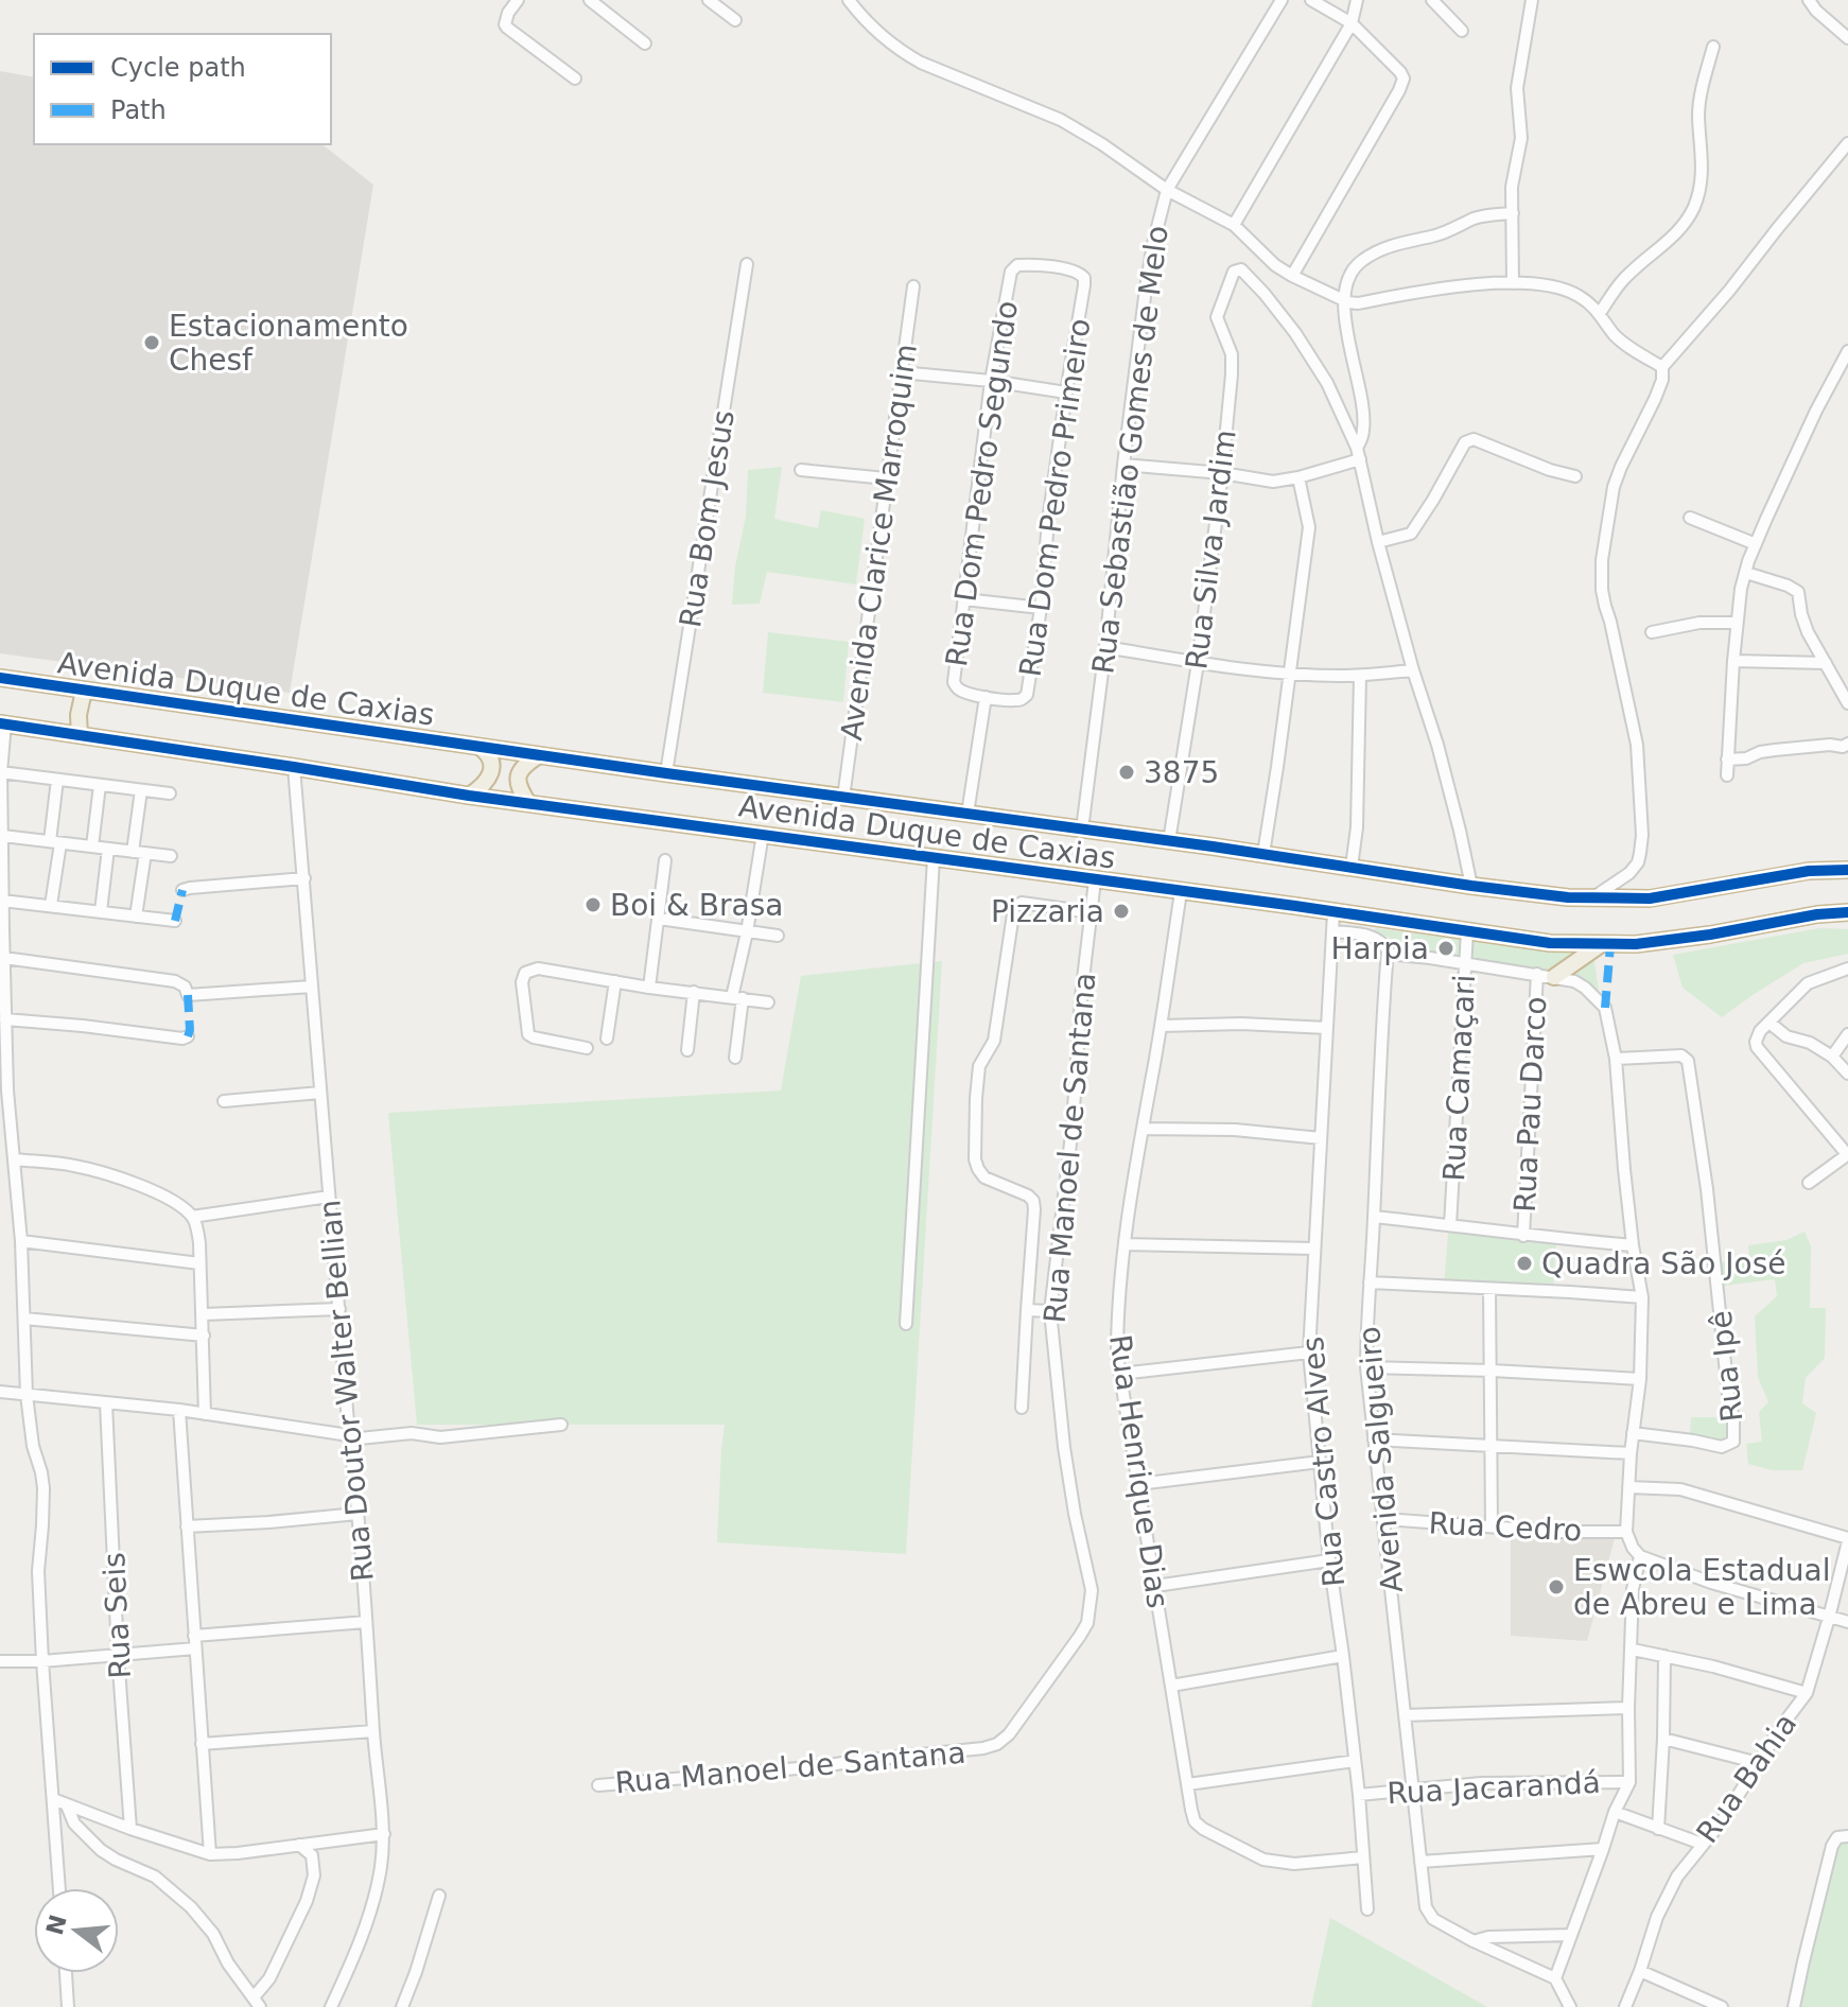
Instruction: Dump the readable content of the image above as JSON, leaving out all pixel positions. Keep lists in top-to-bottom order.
{
  "streets": {
    "highway": ["Avenida Duque de Caxias"],
    "street": [
      "Rua Sebastião Gomes de Melo",
      "Rua Dom Pedro Segundo",
      "Rua Dom Pedro Primeiro",
      "Rua Bom Jesus",
      "Avenida Clarice Marroquim",
      "Rua Silva Jardim",
      "Rua Camaçari",
      "Rua Pau Darco",
      "Rua Manoel de Santana",
      "Rua Ipê",
      "Rua Doutor Walter Bellian",
      "Avenida Salgueiro",
      "Rua Castro Alves",
      "Rua Henrique Dias",
      "Rua Cedro",
      "Rua Seis",
      "Rua Bahia",
      "Rua Jacarandá"
    ]
  },
  "crossings": [
    ["Rua Sebastião Gomes de Melo", "Avenida Duque de Caxias"],
    ["Rua Dom Pedro Segundo", "Rua Dom Pedro Primeiro"],
    ["Rua Bom Jesus", "Avenida Duque de Caxias"],
    ["Avenida Clarice Marroquim", "Avenida Duque de Caxias"],
    ["Rua Silva Jardim", "Avenida Duque de Caxias"],
    ["Avenida Duque de Caxias", "Rua Camaçari"],
    ["Avenida Duque de Caxias", "Rua Manoel de Santana"],
    ["Avenida Duque de Caxias", "Rua Doutor Walter Bellian"],
    ["Avenida Duque de Caxias", "Rua Castro Alves"],
    ["Avenida Duque de Caxias", "Rua Henrique Dias"],
    ["Avenida Salgueiro", "Rua Cedro"],
    ["Avenida Salgueiro", "Rua Jacarandá"],
    ["Rua Castro Alves", "Rua Henrique Dias"],
    ["Rua Castro Alves", "Rua Jacarandá"]
  ],
  "places": [
    "Estacionamento Chesf",
    "3875",
    "Boi & Brasa",
    "Pizzaria",
    "Harpia",
    "Quadra São José",
    "Eswcola Estadual de Abreu e Lima"
  ],
  "legend": ["Cycle path", "Path"],
  "north": "left"
}
